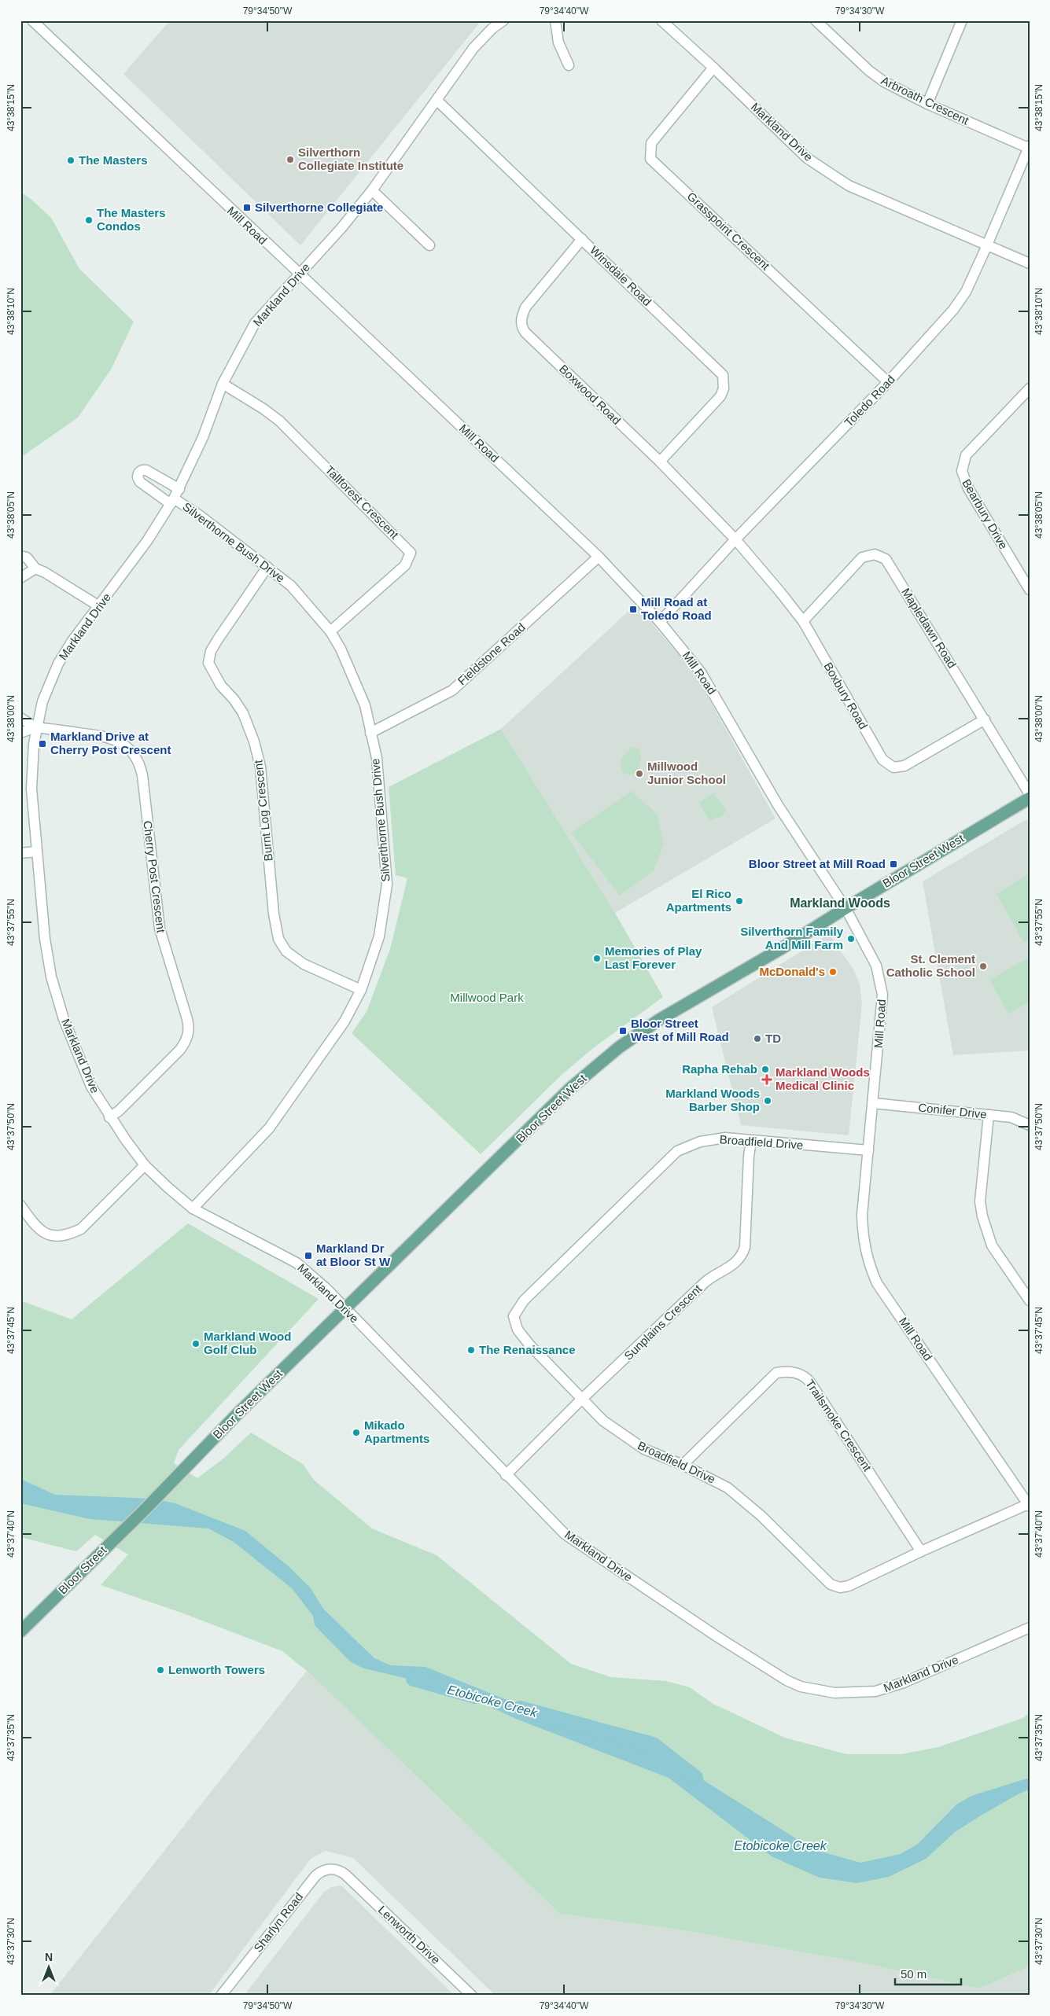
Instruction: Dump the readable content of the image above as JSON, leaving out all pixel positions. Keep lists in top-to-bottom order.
{
  "streets": {
    "main road": ["Bloor Street West", "Bloor Street"],
    "street": [
      "Arbroath Crescent",
      "Markland Drive",
      "Mill Road",
      "Grasspoint Crescent",
      "Winsdale Road",
      "Boxwood Road",
      "Toledo Road",
      "Tallforest Crescent",
      "Bearbury Drive",
      "Silverthorne Bush Drive",
      "Mapledawn Road",
      "Fieldstone Road",
      "Boxbury Road",
      "Burnt Log Crescent",
      "Cherry Post Crescent",
      "Conifer Drive",
      "Broadfield Drive",
      "Sunplains Crescent",
      "Trailsmoke Crescent",
      "Sharlyn Road",
      "Lenworth Drive"
    ]
  },
  "crossings": [
    ["Arbroath Crescent", "Toledo Road"],
    ["Markland Drive", "Mill Road"],
    ["Markland Drive", "Grasspoint Crescent"],
    ["Markland Drive", "Winsdale Road"],
    ["Markland Drive", "Toledo Road"],
    ["Markland Drive", "Tallforest Crescent"],
    ["Markland Drive", "Silverthorne Bush Drive"],
    ["Markland Drive", "Bloor Street West"],
    ["Markland Drive", "Cherry Post Crescent"],
    ["Markland Drive", "Sunplains Crescent"],
    ["Mill Road", "Toledo Road"],
    ["Mill Road", "Fieldstone Road"],
    ["Mill Road", "Bloor Street West"],
    ["Mill Road", "Conifer Drive"],
    ["Mill Road", "Broadfield Drive"],
    ["Grasspoint Crescent", "Toledo Road"],
    ["Winsdale Road", "Boxwood Road"],
    ["Boxwood Road", "Toledo Road"],
    ["Boxwood Road", "Boxbury Road"],
    ["Toledo Road", "Boxbury Road"],
    ["Tallforest Crescent", "Silverthorne Bush Drive"],
    ["Silverthorne Bush Drive", "Fieldstone Road"],
    ["Silverthorne Bush Drive", "Burnt Log Crescent"],
    ["Mapledawn Road", "Boxbury Road"],
    ["Bloor Street West", "Bloor Street"],
    ["Broadfield Drive", "Sunplains Crescent"],
    ["Broadfield Drive", "Trailsmoke Crescent"],
    ["Sharlyn Road", "Lenworth Drive"]
  ],
  "districts": ["Markland Woods"],
  "water": ["Etobicoke Creek"],
  "parks": ["Millwood Park"],
  "places": {
    "other": [
      "Silverthorn Collegiate Institute",
      "The Masters",
      "The Masters Condos",
      "Millwood Junior School",
      "El Rico Apartments",
      "Silverthorn Family And Mill Farm",
      "Memories of Play Last Forever",
      "St. Clement Catholic School",
      "McDonald's",
      "TD",
      "Rapha Rehab",
      "Markland Woods Barber Shop",
      "Markland Wood Golf Club",
      "The Renaissance",
      "Mikado Apartments",
      "Lenworth Towers"
    ],
    "transit": [
      "Silverthorne Collegiate",
      "Mill Road at Toledo Road",
      "Markland Drive at Cherry Post Crescent",
      "Bloor Street at Mill Road",
      "Bloor Street West of Mill Road",
      "Markland Dr at Bloor St W"
    ],
    "health": ["Markland Woods Medical Clinic"]
  },
  "scale_bar": "50 m",
  "north": "top",
  "coordinates": [
    "79°34'50\"W",
    "79°34'40\"W",
    "79°34'30\"W",
    "43°38'15\"N",
    "43°38'10\"N",
    "43°38'05\"N",
    "43°38'00\"N",
    "43°37'55\"N",
    "43°37'50\"N",
    "43°37'45\"N",
    "43°37'40\"N",
    "43°37'35\"N",
    "43°37'30\"N"
  ]
}
